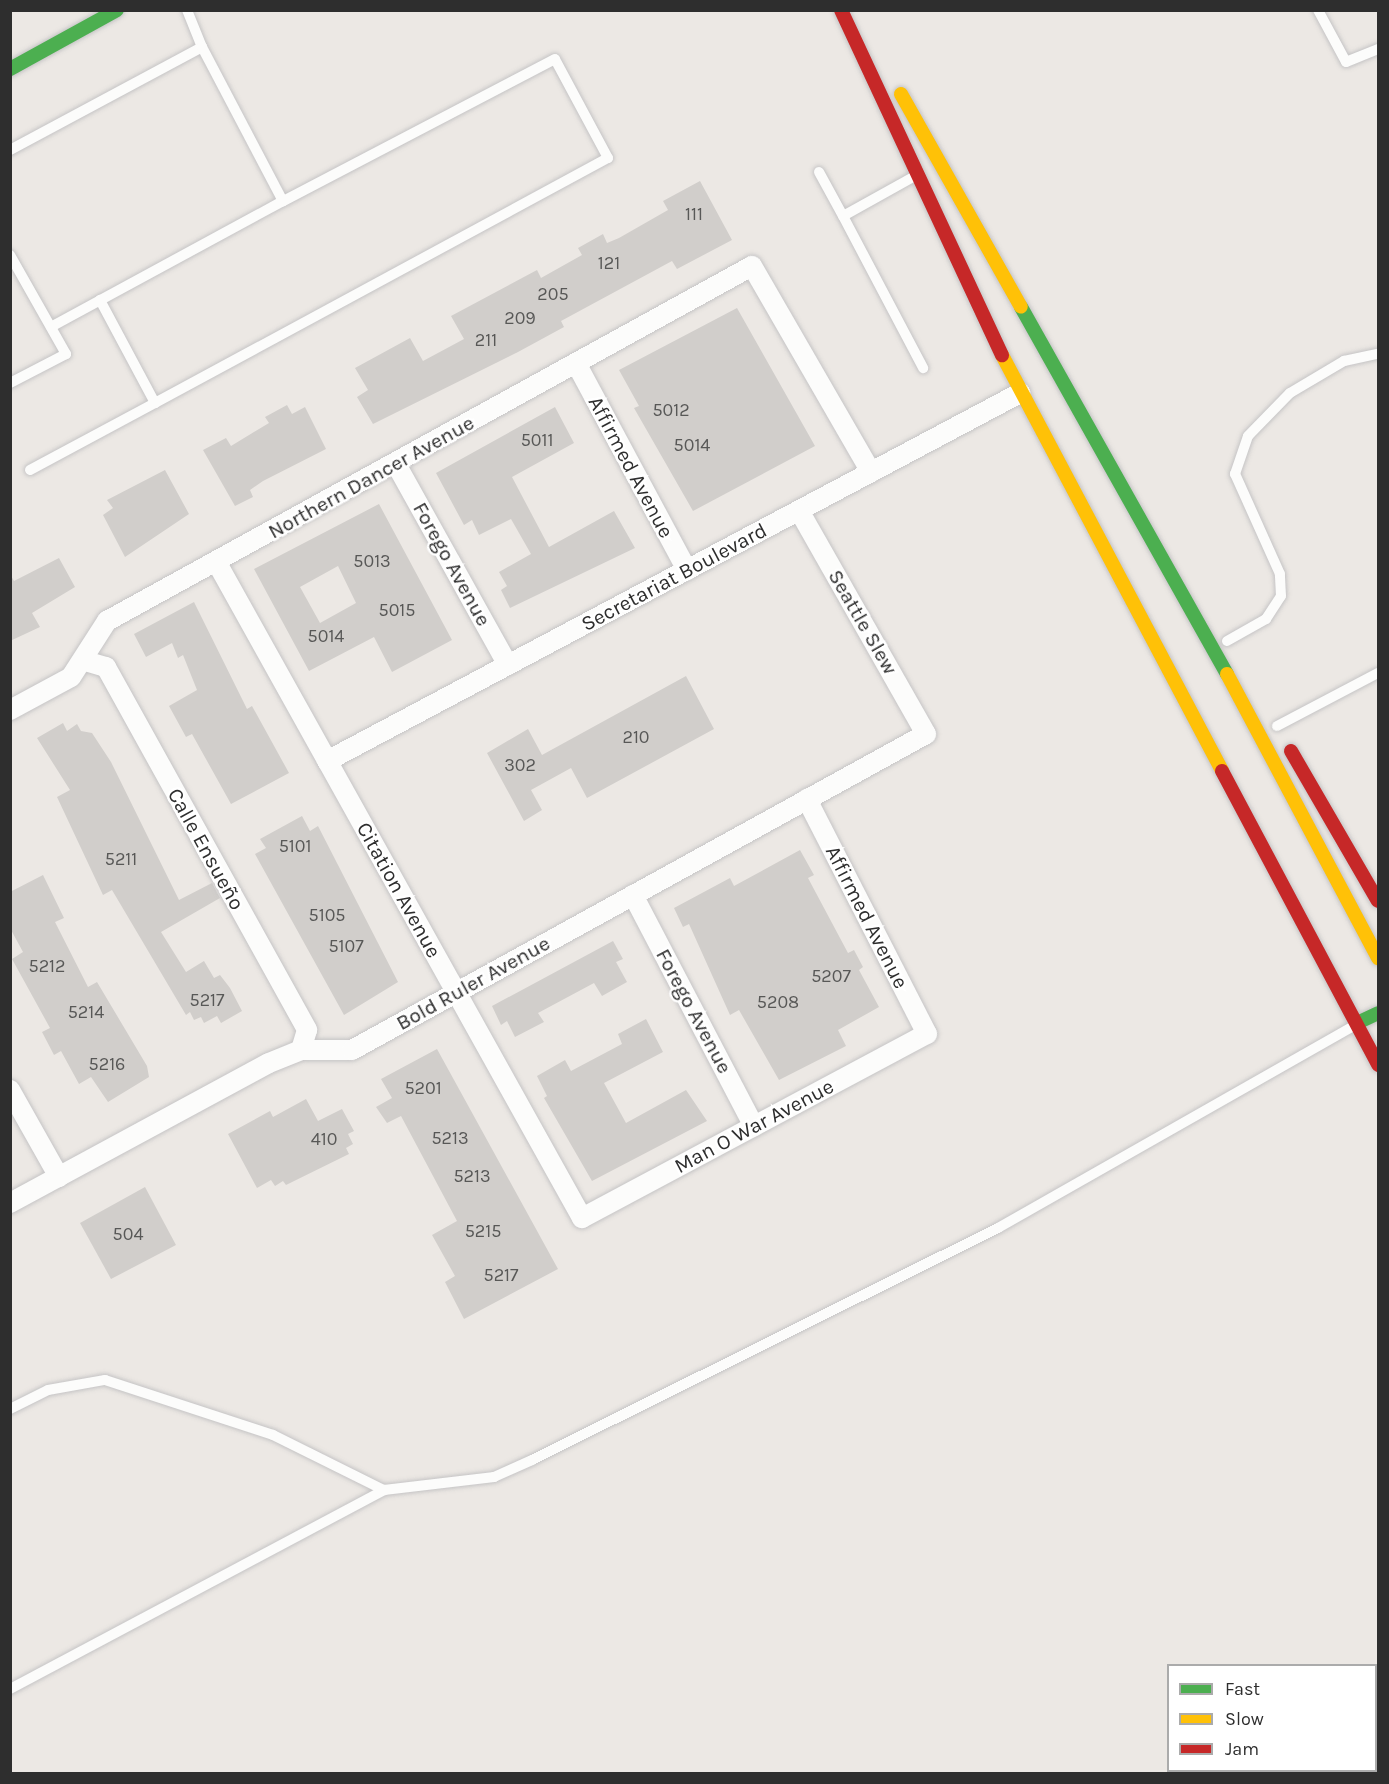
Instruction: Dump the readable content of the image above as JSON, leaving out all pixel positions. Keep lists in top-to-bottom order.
{
  "streets": {
    "street": [
      "Affirmed Avenue",
      "Northern Dancer Avenue",
      "Forego Avenue",
      "Secretariat Boulevard",
      "Seattle Slew",
      "Calle Ensueño",
      "Citation Avenue",
      "Bold Ruler Avenue",
      "Man O War Avenue"
    ]
  },
  "crossings": [
    ["Affirmed Avenue", "Northern Dancer Avenue"],
    ["Affirmed Avenue", "Secretariat Boulevard"],
    ["Affirmed Avenue", "Bold Ruler Avenue"],
    ["Affirmed Avenue", "Man O War Avenue"],
    ["Northern Dancer Avenue", "Forego Avenue"],
    ["Northern Dancer Avenue", "Secretariat Boulevard"],
    ["Northern Dancer Avenue", "Calle Ensueño"],
    ["Northern Dancer Avenue", "Citation Avenue"],
    ["Forego Avenue", "Secretariat Boulevard"],
    ["Forego Avenue", "Bold Ruler Avenue"],
    ["Forego Avenue", "Man O War Avenue"],
    ["Secretariat Boulevard", "Seattle Slew"],
    ["Secretariat Boulevard", "Citation Avenue"],
    ["Seattle Slew", "Bold Ruler Avenue"],
    ["Calle Ensueño", "Bold Ruler Avenue"],
    ["Citation Avenue", "Bold Ruler Avenue"],
    ["Citation Avenue", "Man O War Avenue"]
  ],
  "house_numbers": [
    "111",
    "121",
    "205",
    "209",
    "211",
    "5012",
    "5011",
    "5014",
    "5013",
    "5015",
    "5014",
    "210",
    "302",
    "5101",
    "5211",
    "5105",
    "5107",
    "5212",
    "5207",
    "5217",
    "5208",
    "5214",
    "5216",
    "5201",
    "5213",
    "410",
    "5213",
    "5215",
    "504",
    "5217"
  ],
  "legend": ["Fast", "Slow", "Jam"]
}
